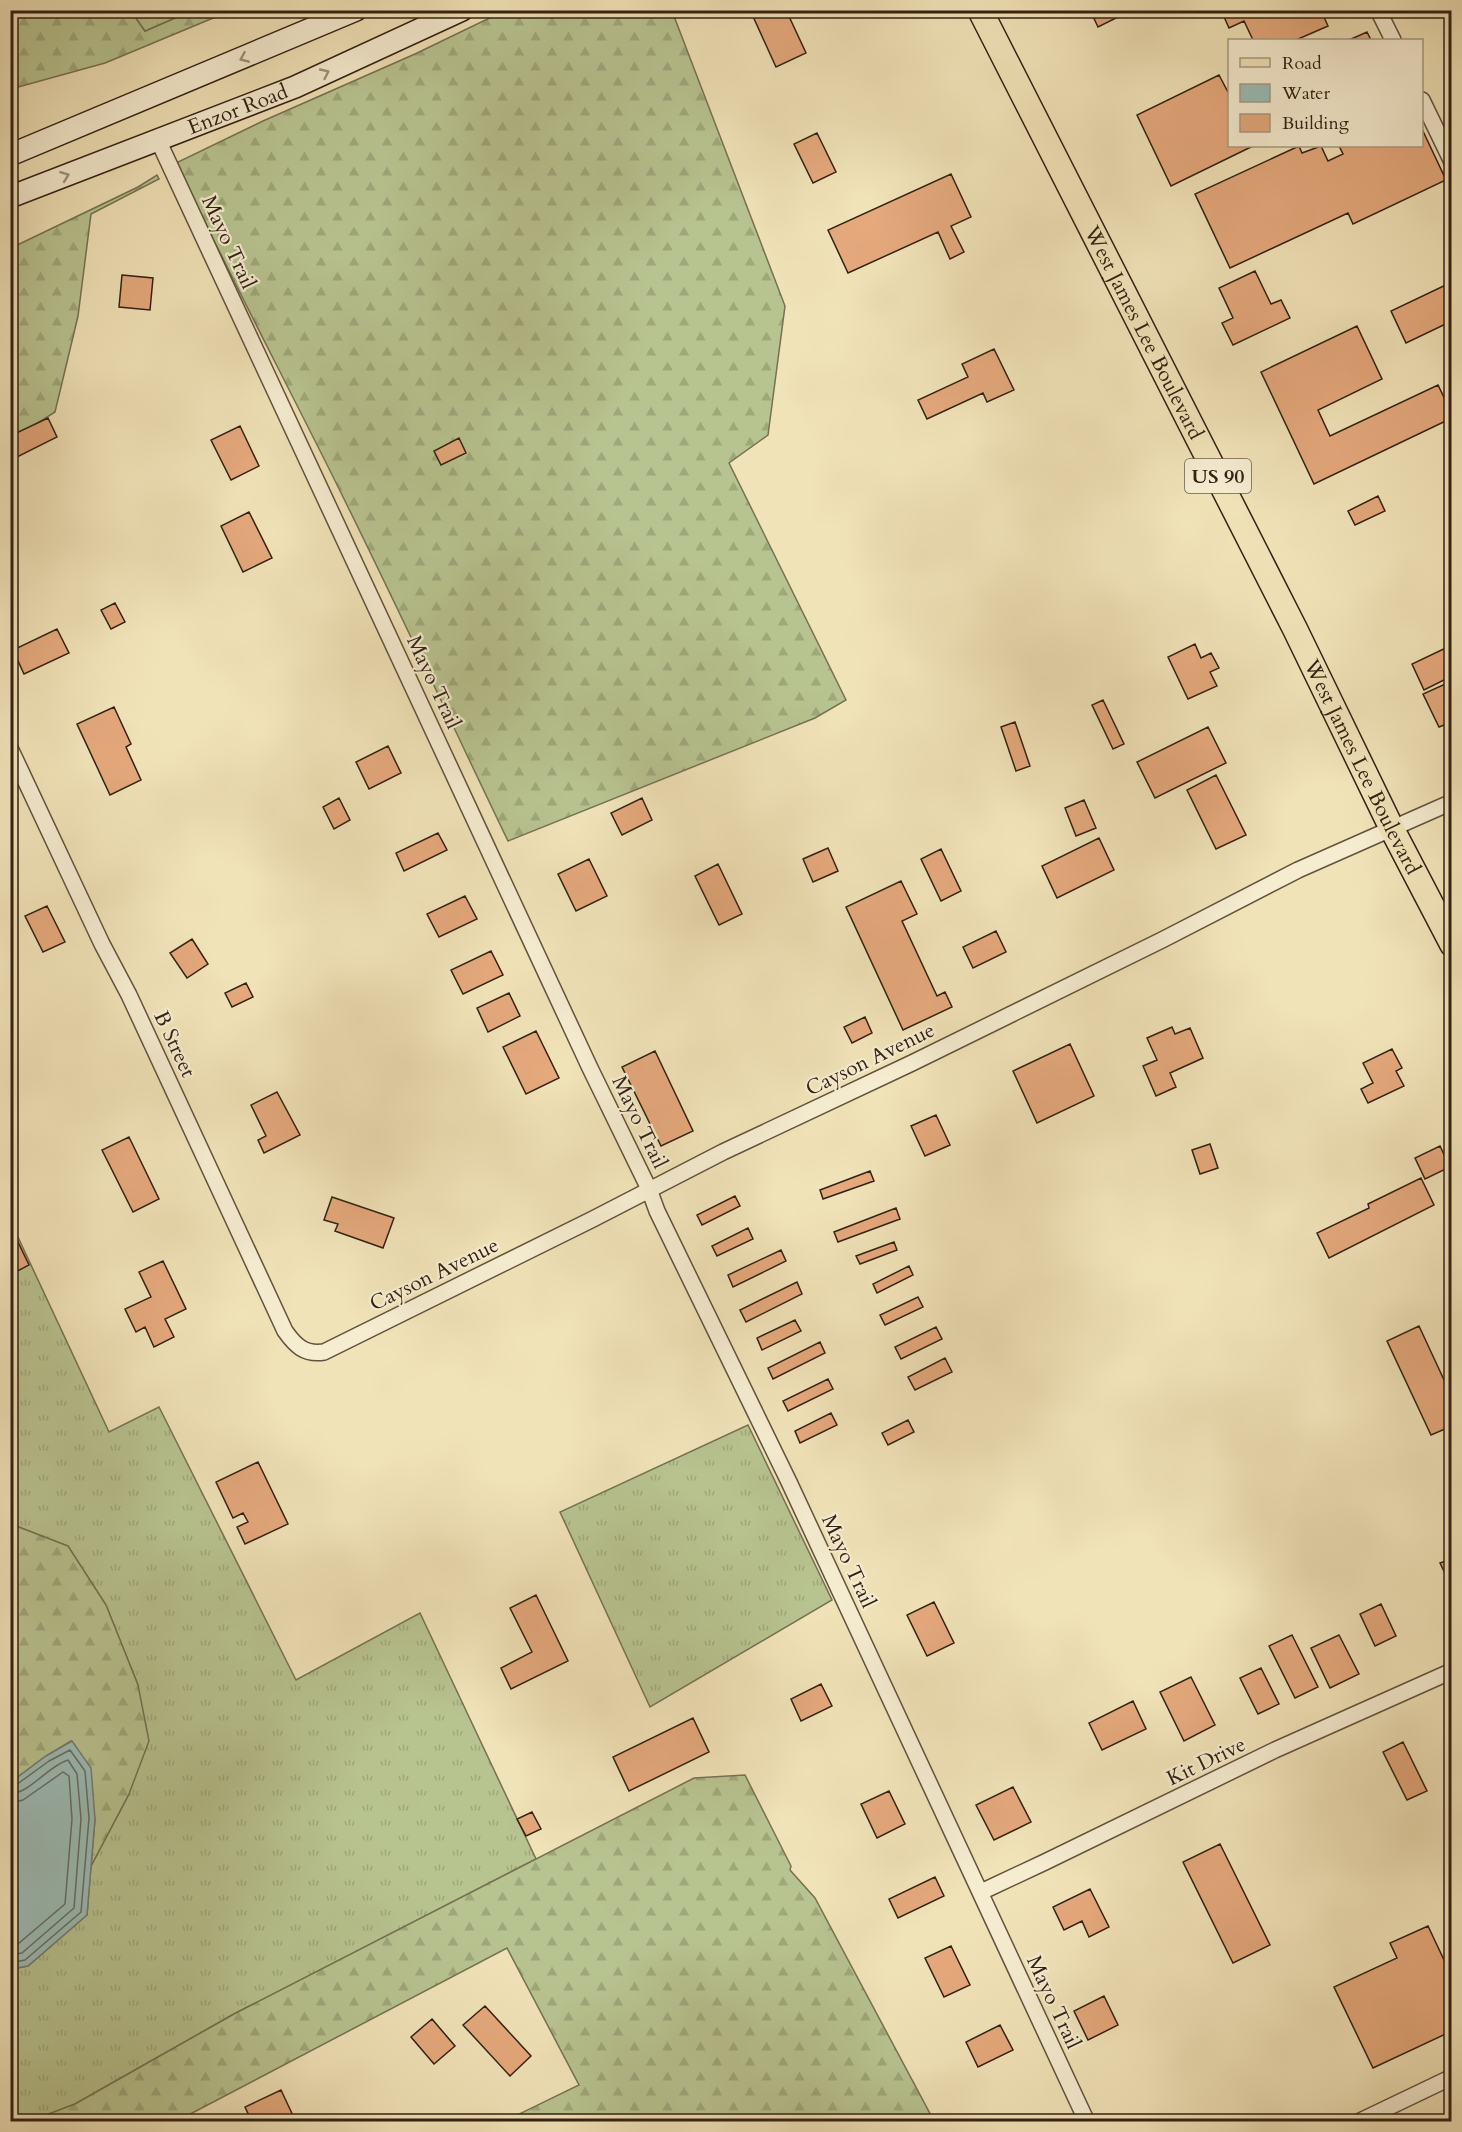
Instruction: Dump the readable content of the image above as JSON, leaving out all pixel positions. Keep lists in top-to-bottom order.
{
  "streets": {
    "main road": ["Enzor Road", "West James Lee Boulevard", "US 90"],
    "street": [
      "Mayo Trail",
      "B Street",
      "Cayson Avenue",
      "Kit Drive"
    ]
  },
  "crossings": [
    ["Enzor Road", "Mayo Trail"],
    ["Mayo Trail", "Cayson Avenue"],
    ["Mayo Trail", "Kit Drive"],
    ["West James Lee Boulevard", "Cayson Avenue"],
    ["B Street", "Cayson Avenue"]
  ],
  "legend": ["Road", "Water", "Building"]
}
